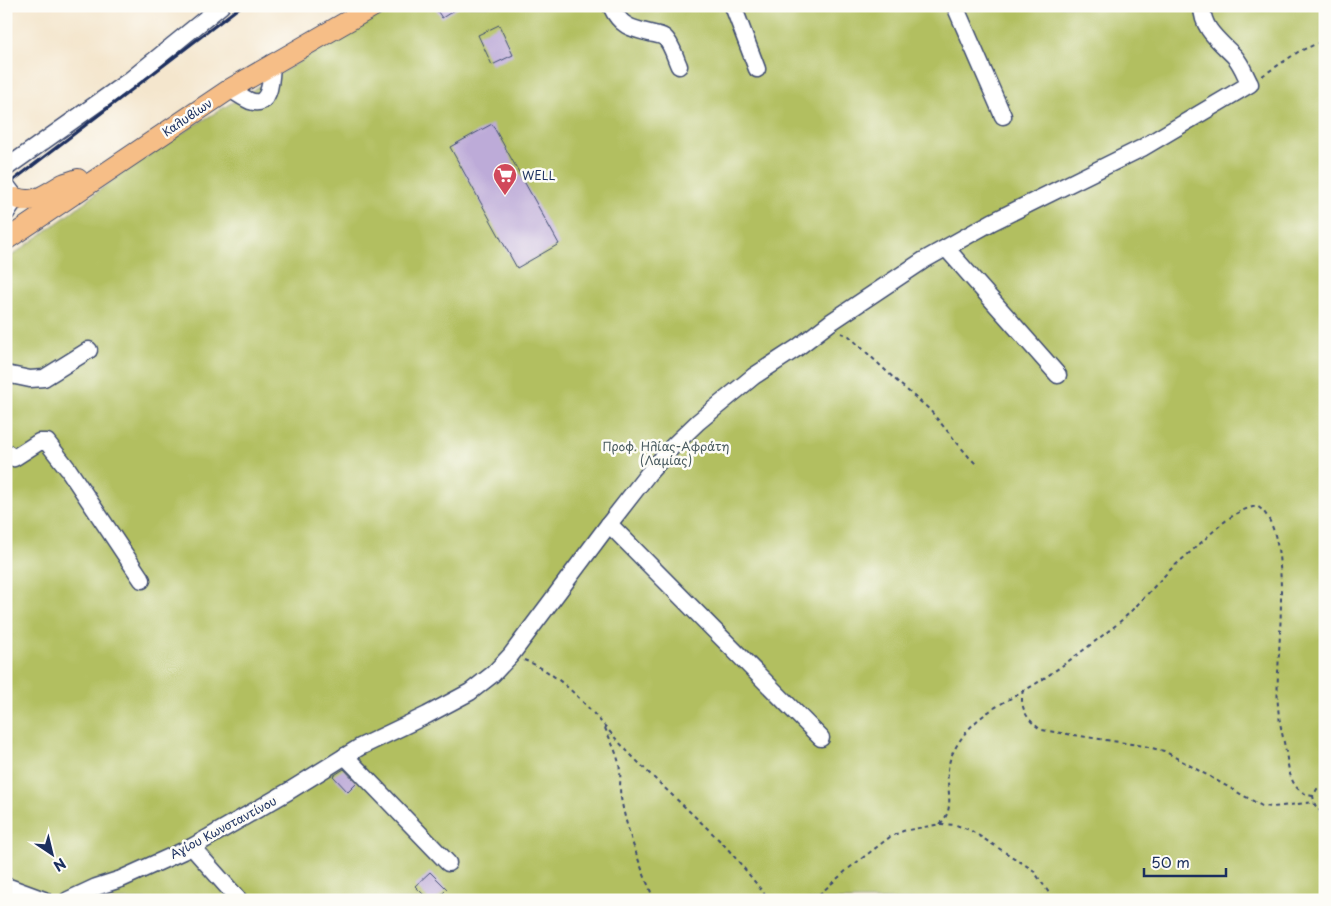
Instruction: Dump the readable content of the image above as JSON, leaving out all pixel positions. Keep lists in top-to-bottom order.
{
  "streets": {
    "main road": ["Καλυβίων"],
    "street": ["Αγίου Κωνσταντίνου"]
  },
  "parks": ["Προφ. Ηλίας-Αφράτη (Λαμίας)"],
  "places": {
    "supermarket": ["WELL"]
  },
  "scale_bar": "50 m",
  "north": "bottom right"
}
